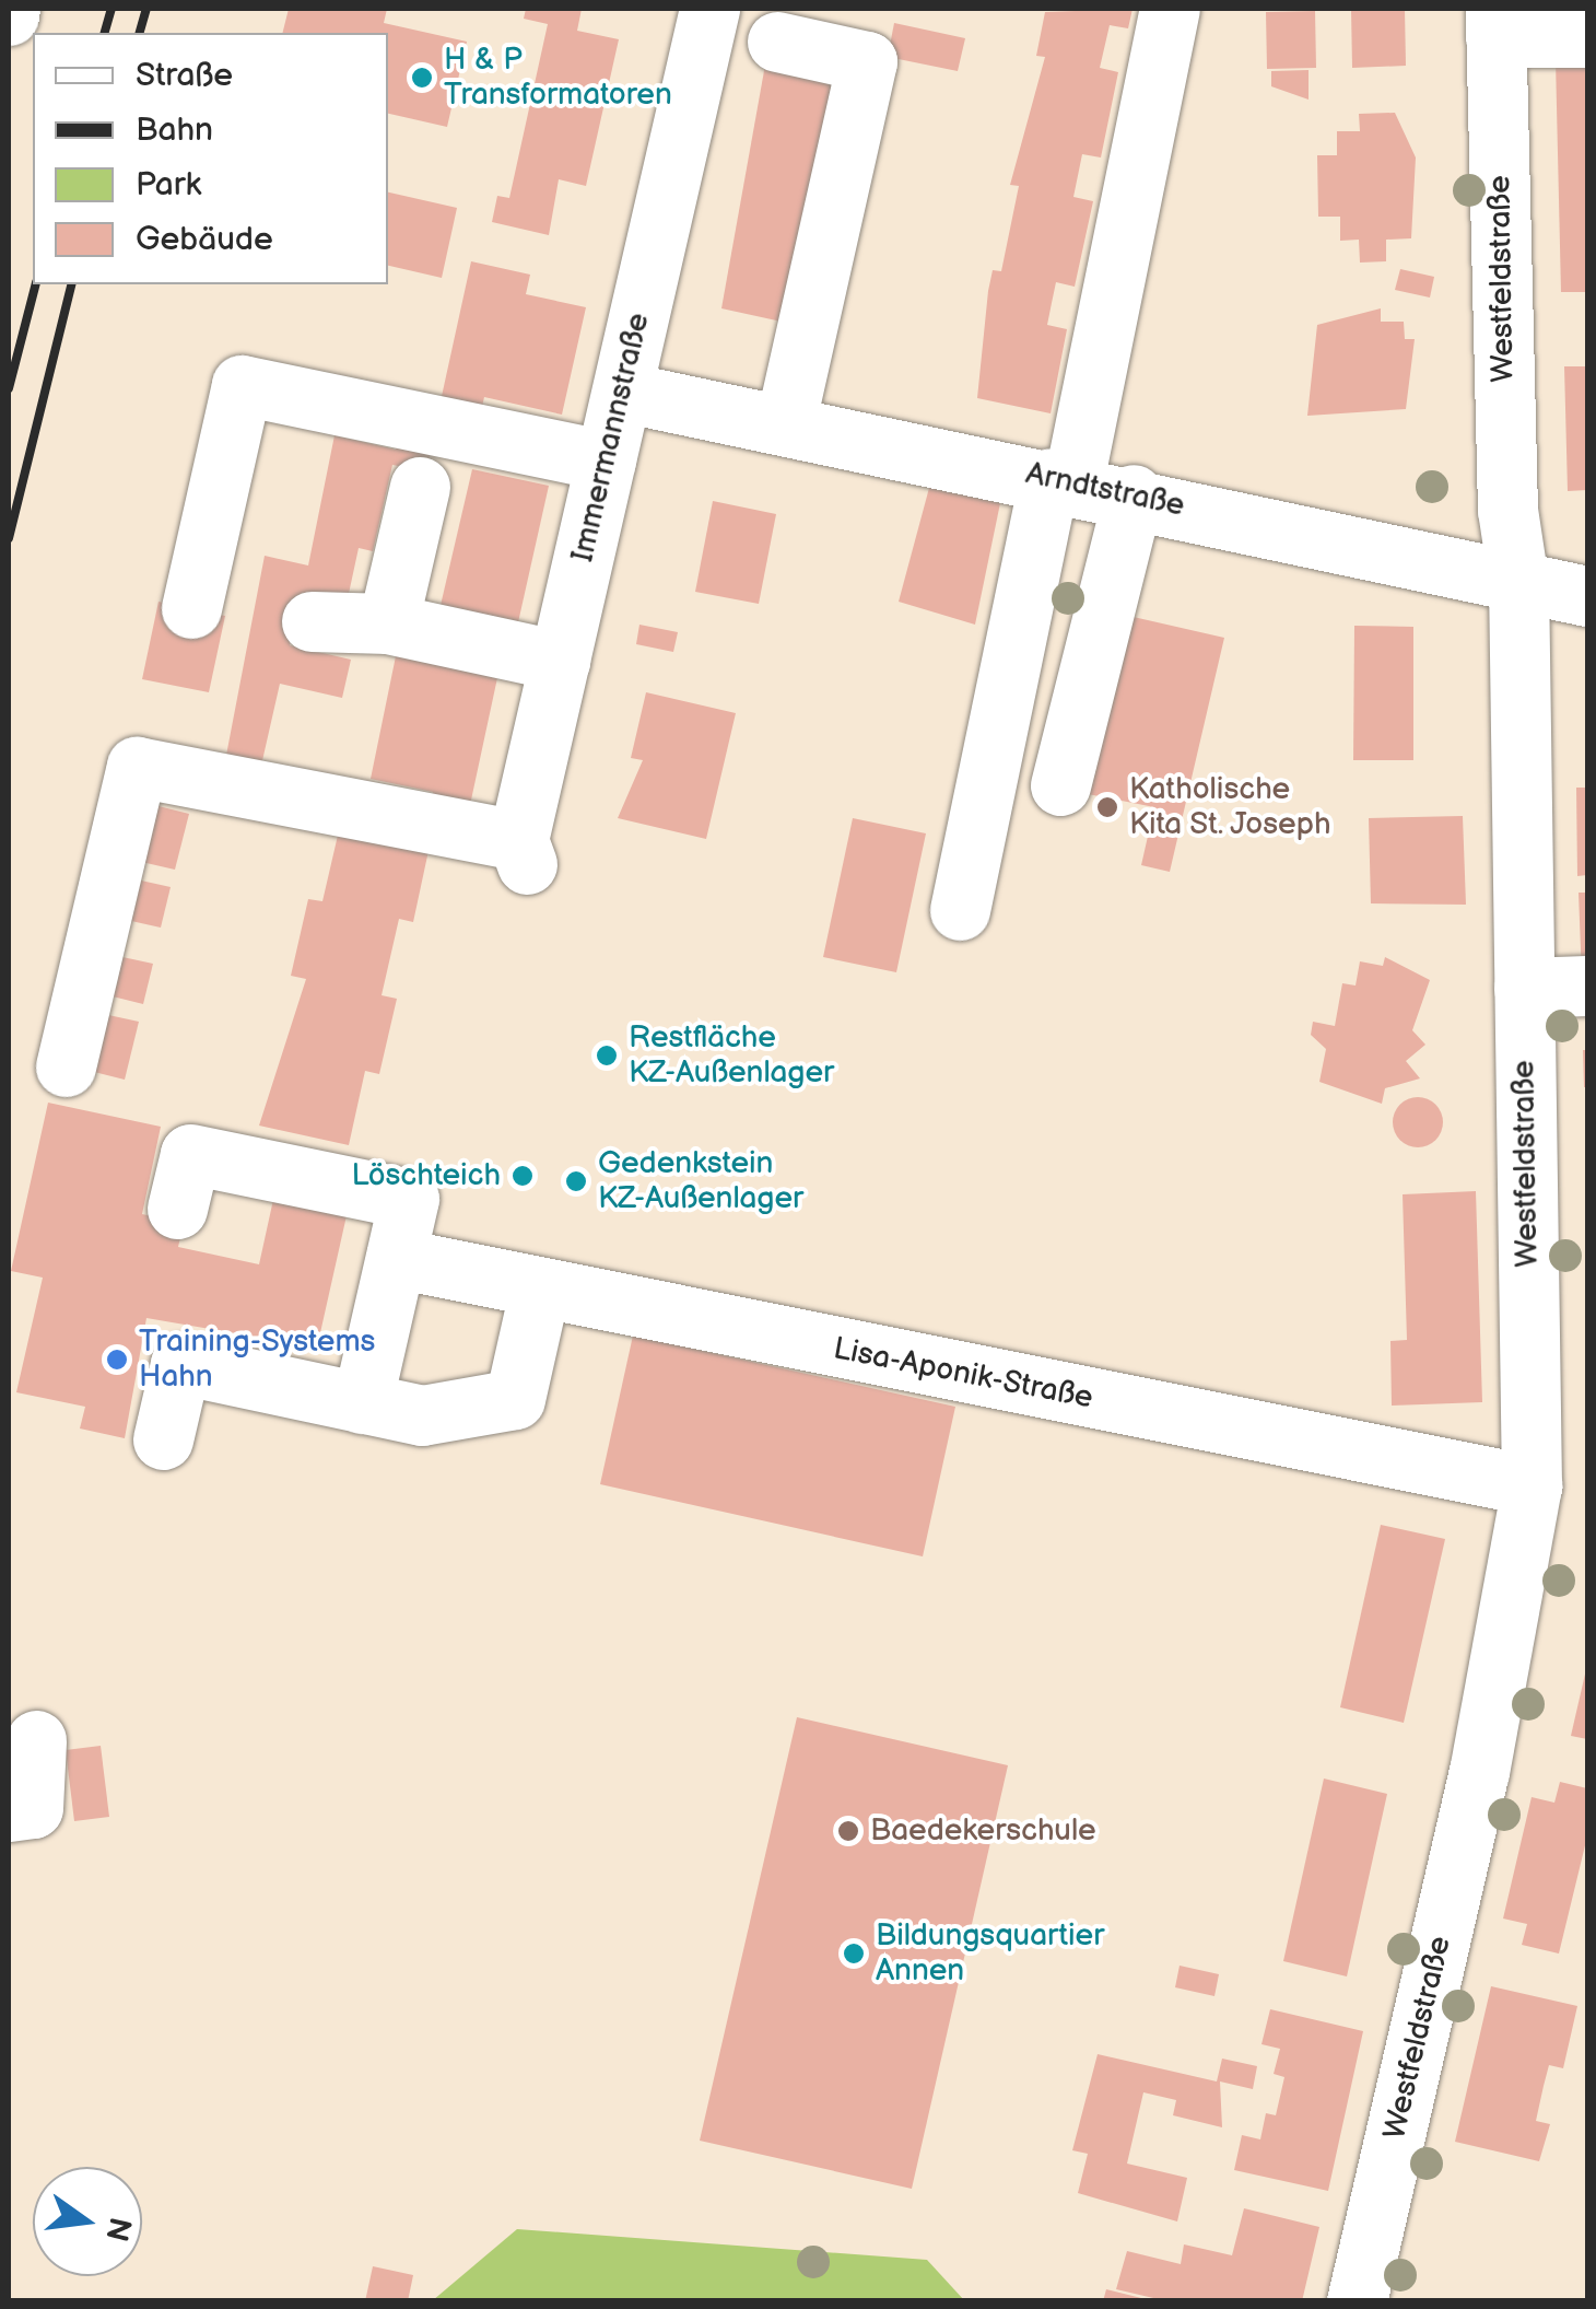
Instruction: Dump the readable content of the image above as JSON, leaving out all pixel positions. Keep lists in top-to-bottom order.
{
  "streets": {
    "street": [
      "Westfeldstraße",
      "Immermannstraße",
      "Arndtstraße",
      "Lisa-Aponik-Straße"
    ]
  },
  "crossings": [
    ["Westfeldstraße", "Arndtstraße"],
    ["Westfeldstraße", "Lisa-Aponik-Straße"],
    ["Immermannstraße", "Arndtstraße"]
  ],
  "places": [
    "H & P Transformatoren",
    "Katholische Kita St. Joseph",
    "Restfläche KZ-Außenlager",
    "Löschteich",
    "Gedenkstein KZ-Außenlager",
    "Training-Systems Hahn",
    "Baedekerschule",
    "Bildungsquartier Annen"
  ],
  "legend": [
    "Straße",
    "Bahn",
    "Park",
    "Gebäude"
  ],
  "north": "right"
}
